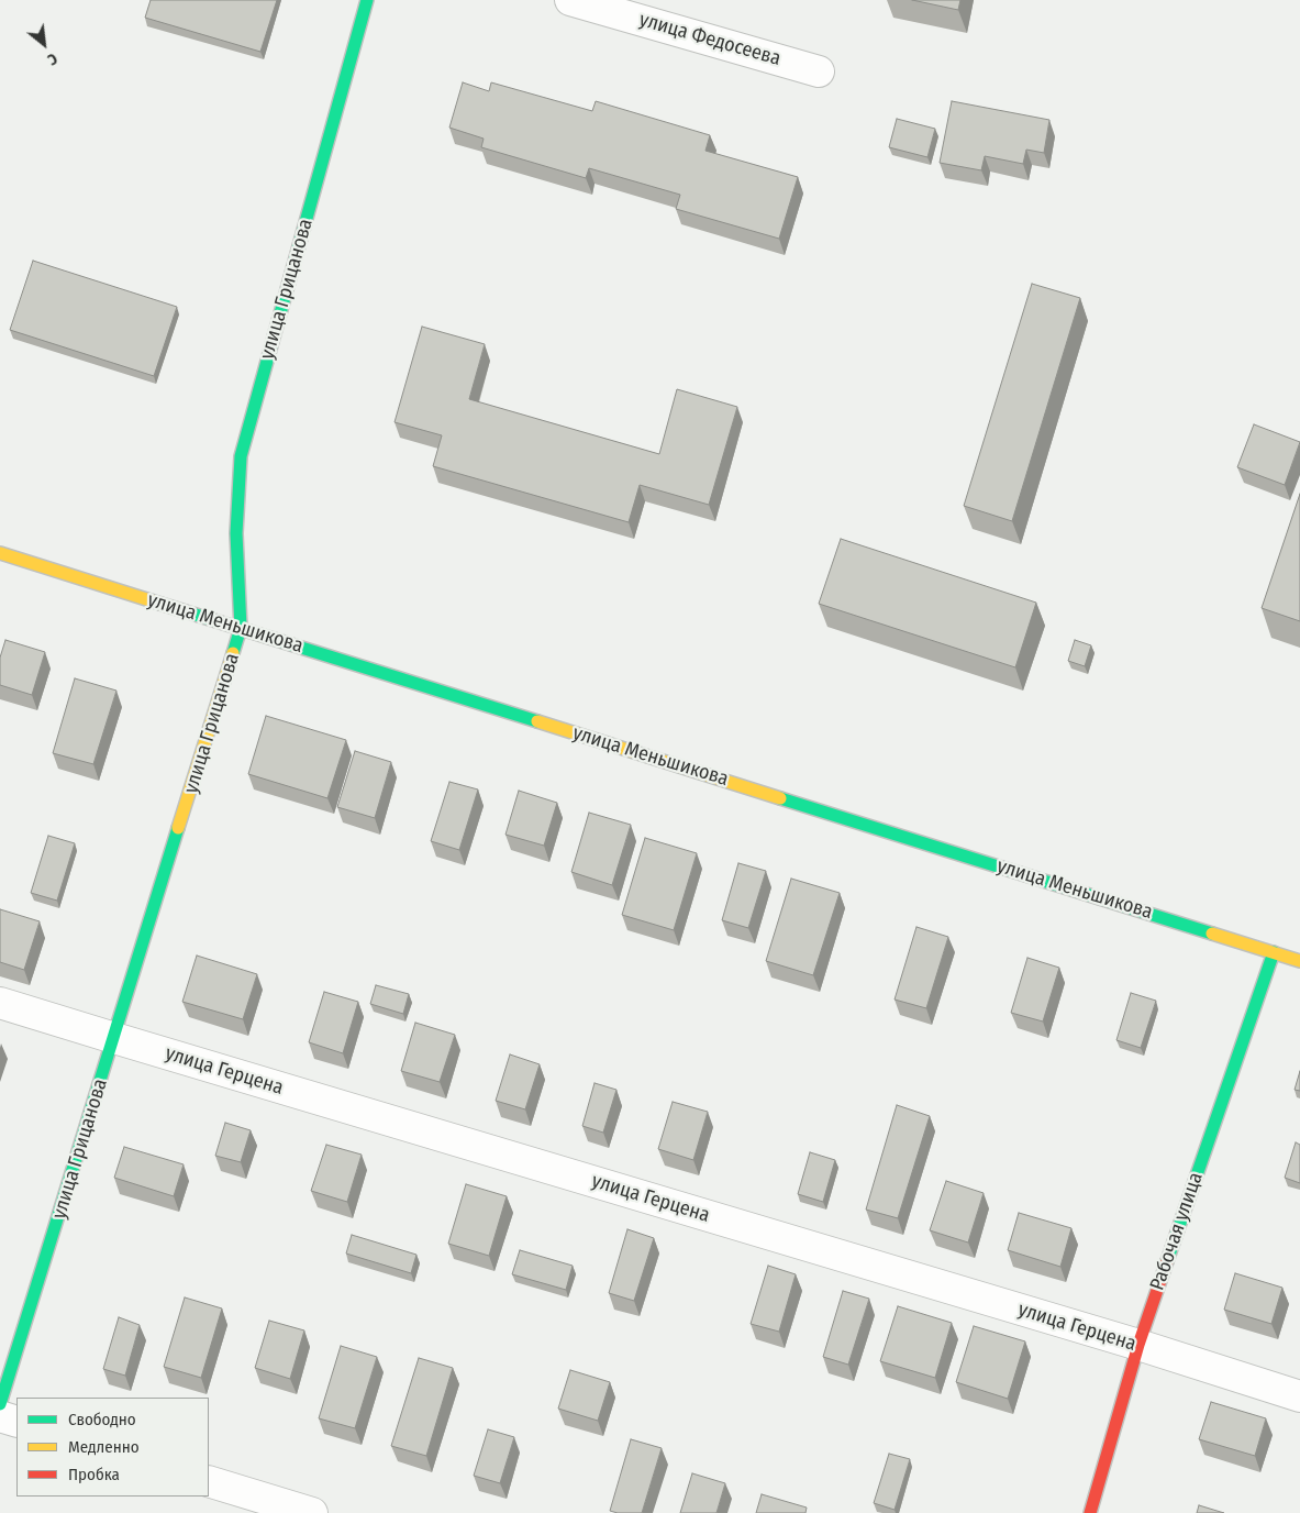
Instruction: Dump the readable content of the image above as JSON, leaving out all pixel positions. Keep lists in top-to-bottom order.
{
  "streets": {
    "street": [
      "улица Федосеева",
      "улица Грицанова",
      "улица Меньшикова",
      "улица Герцена",
      "Рабочая улица"
    ]
  },
  "crossings": [
    ["улица Грицанова", "улица Меньшикова"],
    ["улица Грицанова", "улица Герцена"],
    ["улица Меньшикова", "Рабочая улица"],
    ["улица Герцена", "Рабочая улица"]
  ],
  "legend": ["Свободно", "Медленно", "Пробка"],
  "north": "bottom right"
}
